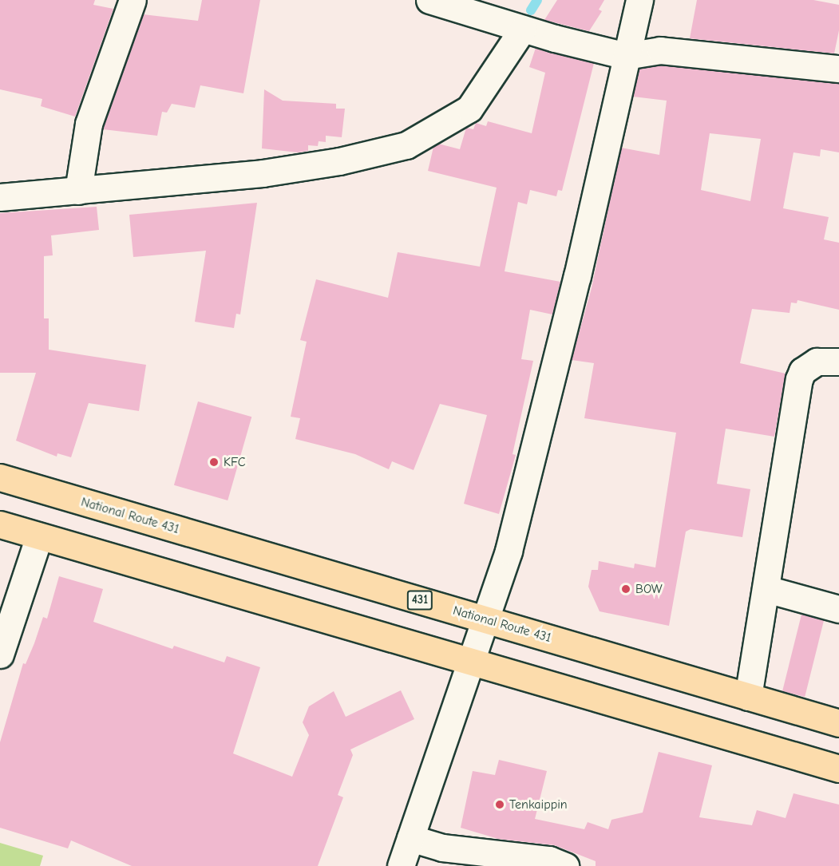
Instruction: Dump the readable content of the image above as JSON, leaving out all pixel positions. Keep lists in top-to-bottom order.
{
  "streets": {
    "highway": ["National Route 431", "431"]
  },
  "places": ["KFC", "BOW", "Tenkaippin"]
}
